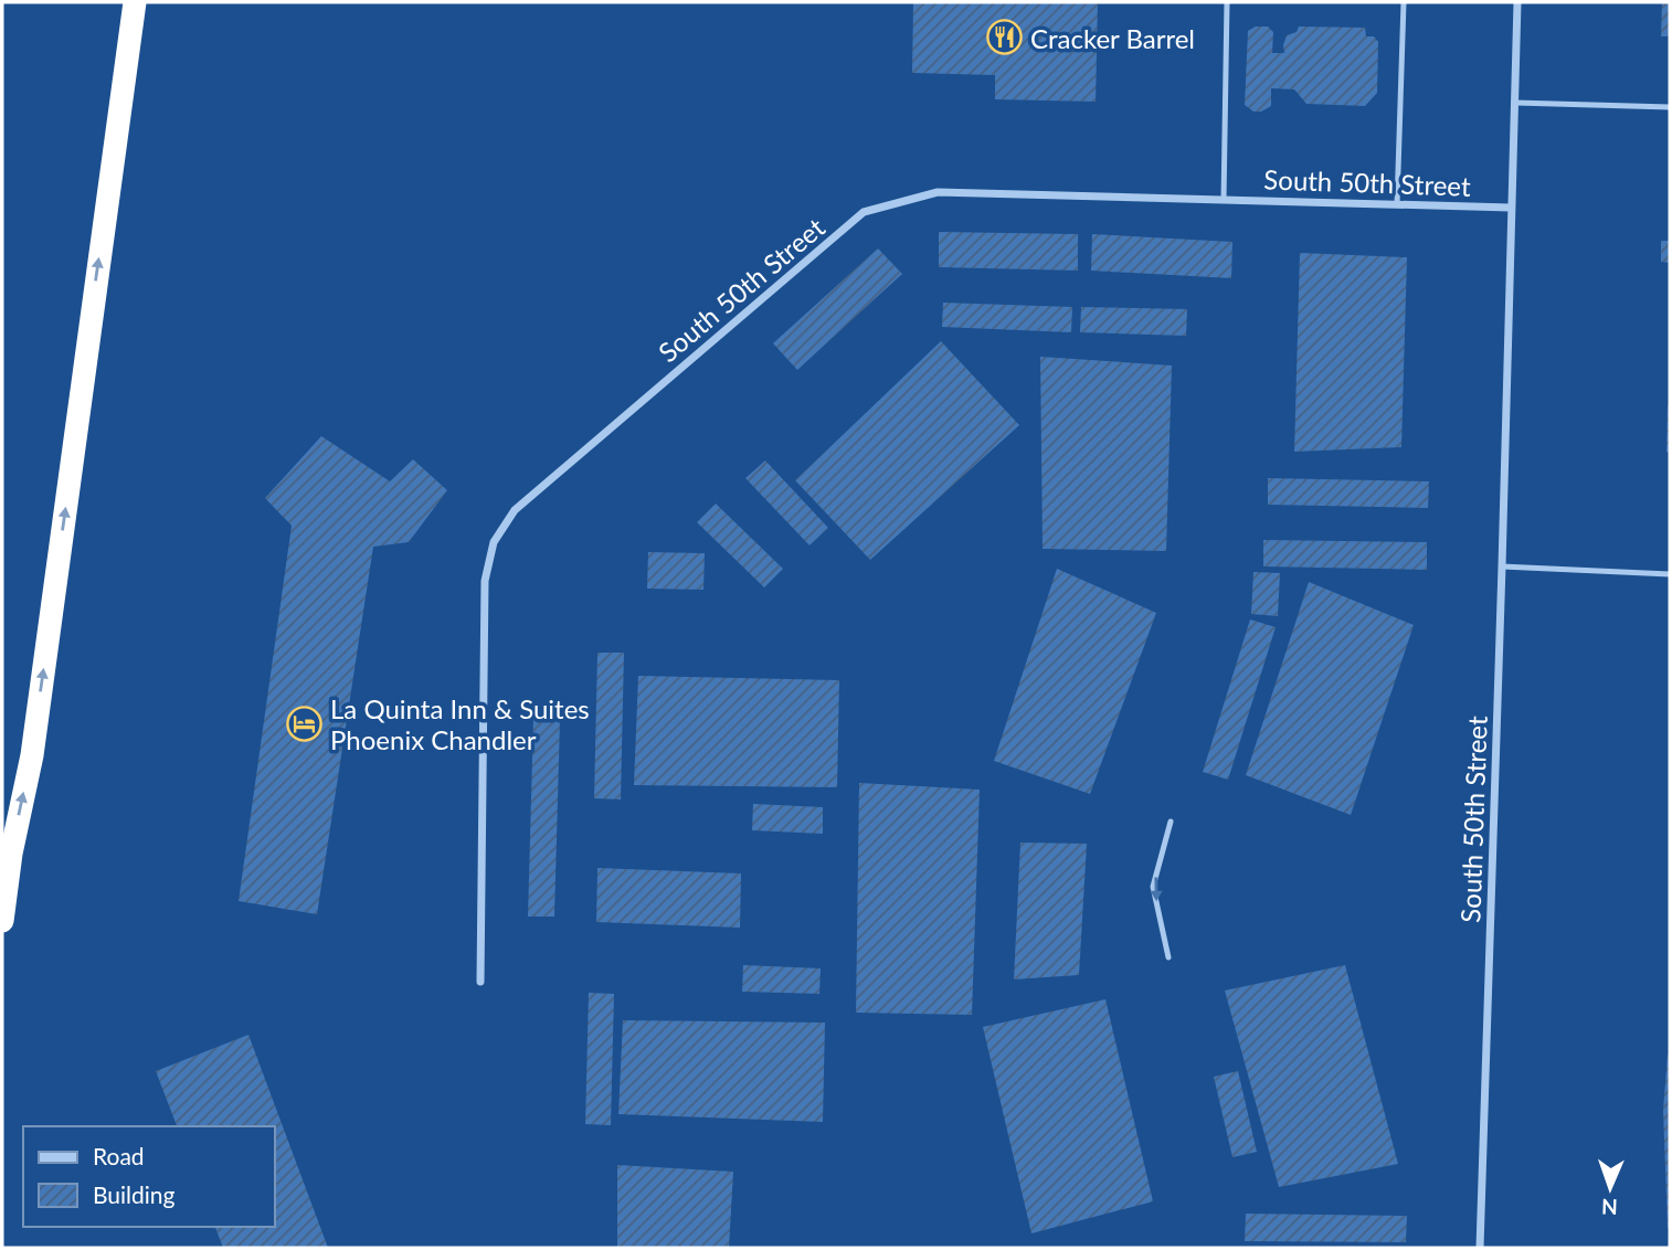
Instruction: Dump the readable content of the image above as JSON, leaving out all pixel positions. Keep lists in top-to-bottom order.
{
  "streets": {
    "street": ["South 50th Street"]
  },
  "places": {
    "restaurant": ["Cracker Barrel"],
    "hotel": ["La Quinta Inn & Suites Phoenix Chandler"]
  },
  "legend": ["Road", "Building"],
  "north": "bottom"
}
